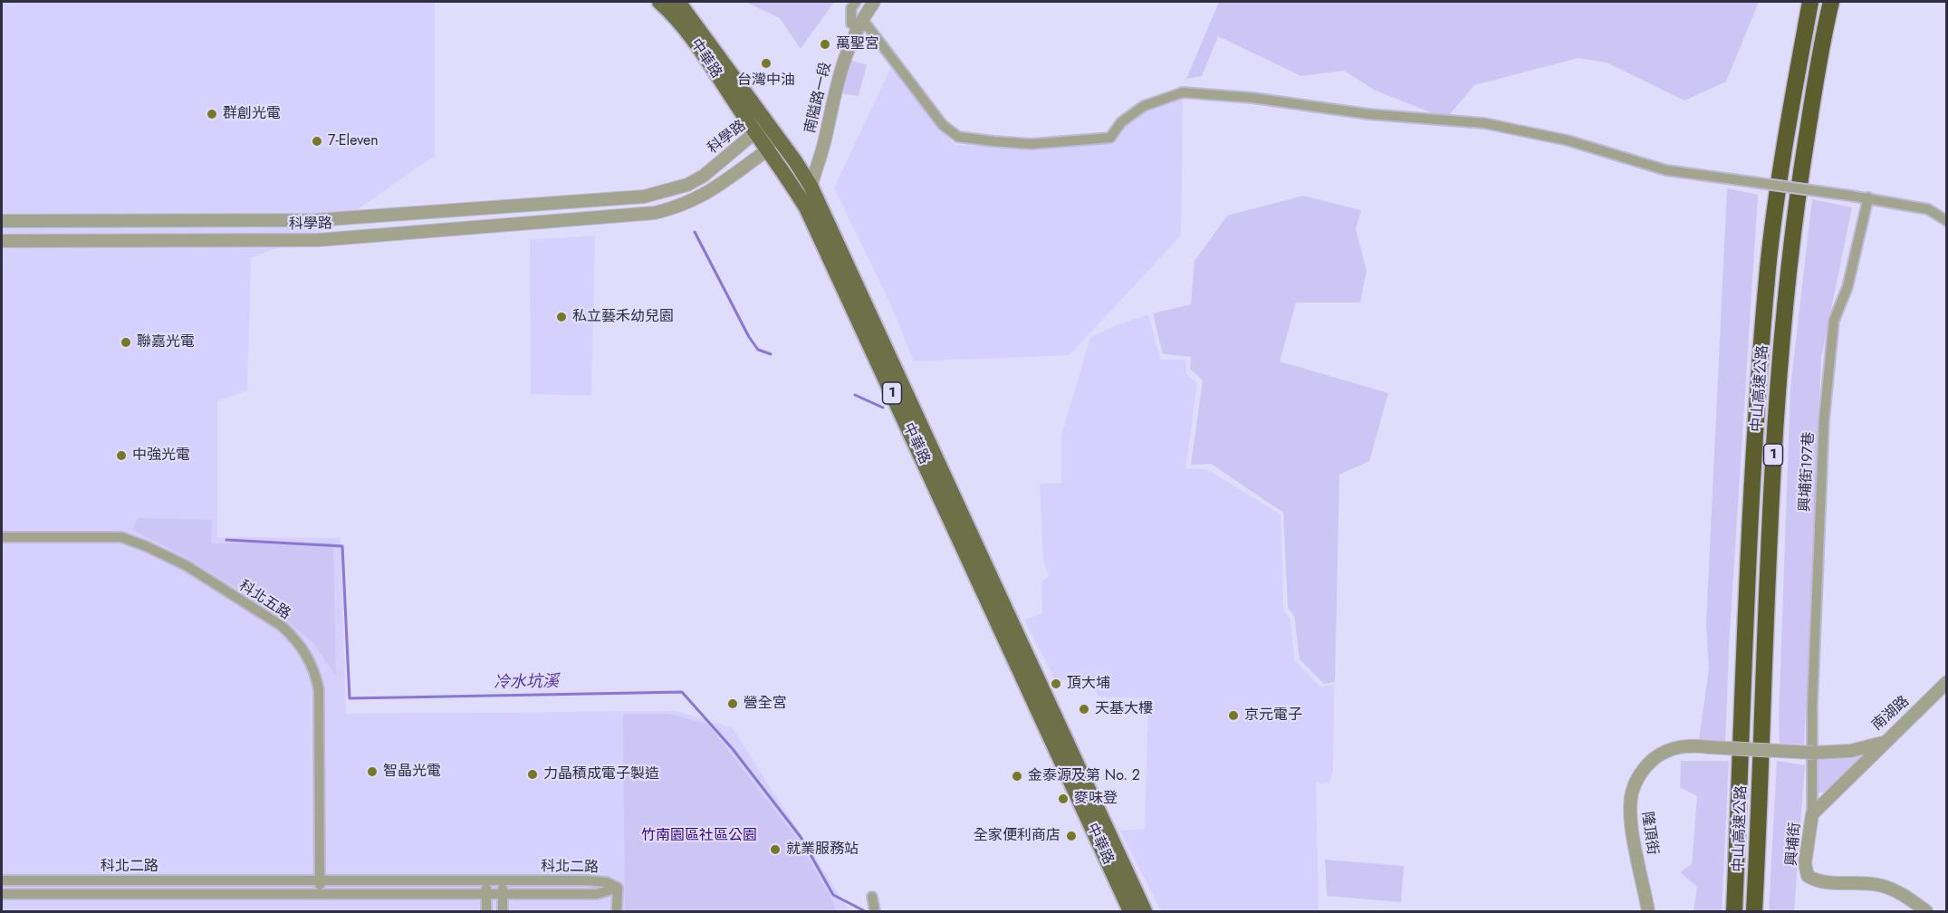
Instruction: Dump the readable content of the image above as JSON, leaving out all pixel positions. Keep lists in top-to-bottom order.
{
  "streets": {
    "highway": ["中山高速公路", "1"],
    "main road": ["中華路"],
    "street": [
      "南隘路一段",
      "科學路",
      "興埔街197巷",
      "科北五路",
      "南湖路",
      "隆頂街",
      "興埔街",
      "科北二路"
    ]
  },
  "crossings": [
    ["中華路", "南隘路一段"],
    ["中華路", "科學路"],
    ["興埔街197巷", "南湖路"],
    ["興埔街197巷", "興埔街"],
    ["科北五路", "科北二路"],
    ["南湖路", "隆頂街"],
    ["南湖路", "興埔街"]
  ],
  "water": ["冷水坑溪"],
  "parks": ["竹南園區社區公園"],
  "places": [
    "萬聖宮",
    "台灣中油",
    "群創光電",
    "7-Eleven",
    "私立藝禾幼兒園",
    "聯嘉光電",
    "中強光電",
    "頂大埔",
    "營全宮",
    "天基大樓",
    "京元電子",
    "智晶光電",
    "力晶積成電子製造",
    "金泰源及第 No. 2",
    "麥味登",
    "全家便利商店",
    "就業服務站"
  ]
}
